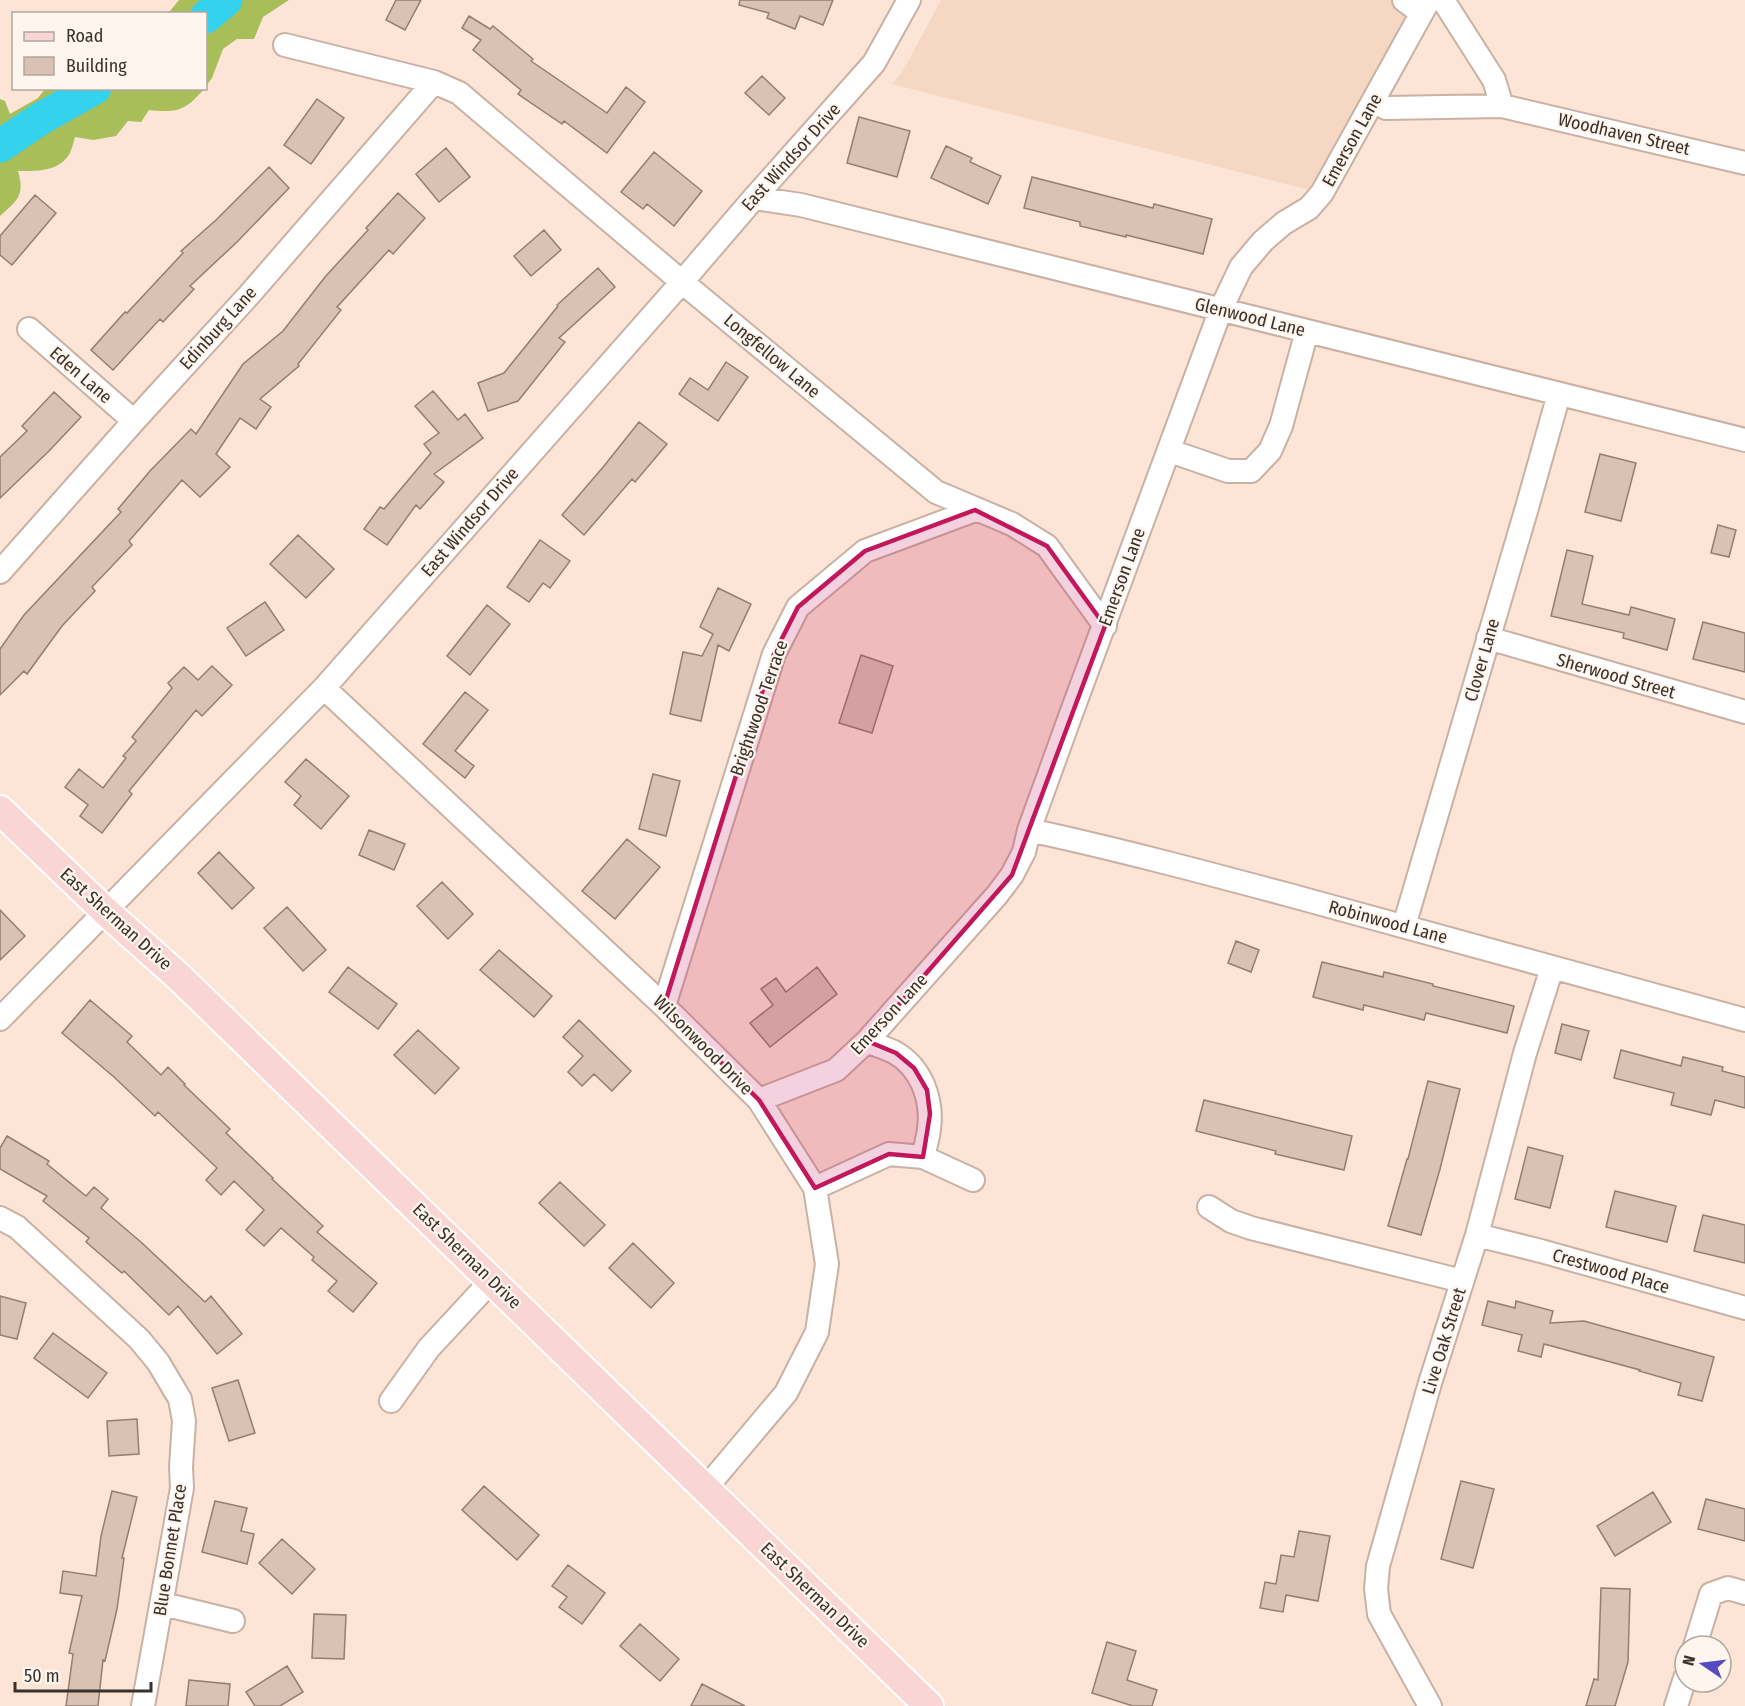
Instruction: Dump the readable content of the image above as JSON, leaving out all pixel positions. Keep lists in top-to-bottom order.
{
  "streets": {
    "main road": ["East Sherman Drive"],
    "street": [
      "Woodhaven Street",
      "Emerson Lane",
      "East Windsor Drive",
      "Glenwood Lane",
      "Edinburg Lane",
      "Longfellow Lane",
      "Eden Lane",
      "Clover Lane",
      "Sherwood Street",
      "Brightwood Terrace",
      "Robinwood Lane",
      "Wilsonwood Drive",
      "Crestwood Place",
      "Live Oak Street",
      "Blue Bonnet Place"
    ]
  },
  "crossings": [
    ["Woodhaven Street", "Emerson Lane"],
    ["Emerson Lane", "Glenwood Lane"],
    ["Emerson Lane", "Longfellow Lane"],
    ["Emerson Lane", "Robinwood Lane"],
    ["Emerson Lane", "Wilsonwood Drive"],
    ["East Windsor Drive", "Glenwood Lane"],
    ["East Windsor Drive", "Longfellow Lane"],
    ["East Windsor Drive", "East Sherman Drive"],
    ["East Windsor Drive", "Wilsonwood Drive"],
    ["Glenwood Lane", "Clover Lane"],
    ["Edinburg Lane", "Longfellow Lane"],
    ["Edinburg Lane", "Eden Lane"],
    ["Longfellow Lane", "Brightwood Terrace"],
    ["Clover Lane", "Sherwood Street"],
    ["Clover Lane", "Robinwood Lane"],
    ["Brightwood Terrace", "Wilsonwood Drive"],
    ["East Sherman Drive", "Wilsonwood Drive"],
    ["Robinwood Lane", "Live Oak Street"],
    ["Crestwood Place", "Live Oak Street"]
  ],
  "legend": ["Road", "Building"],
  "scale_bar": "50 m",
  "north": "left"
}
